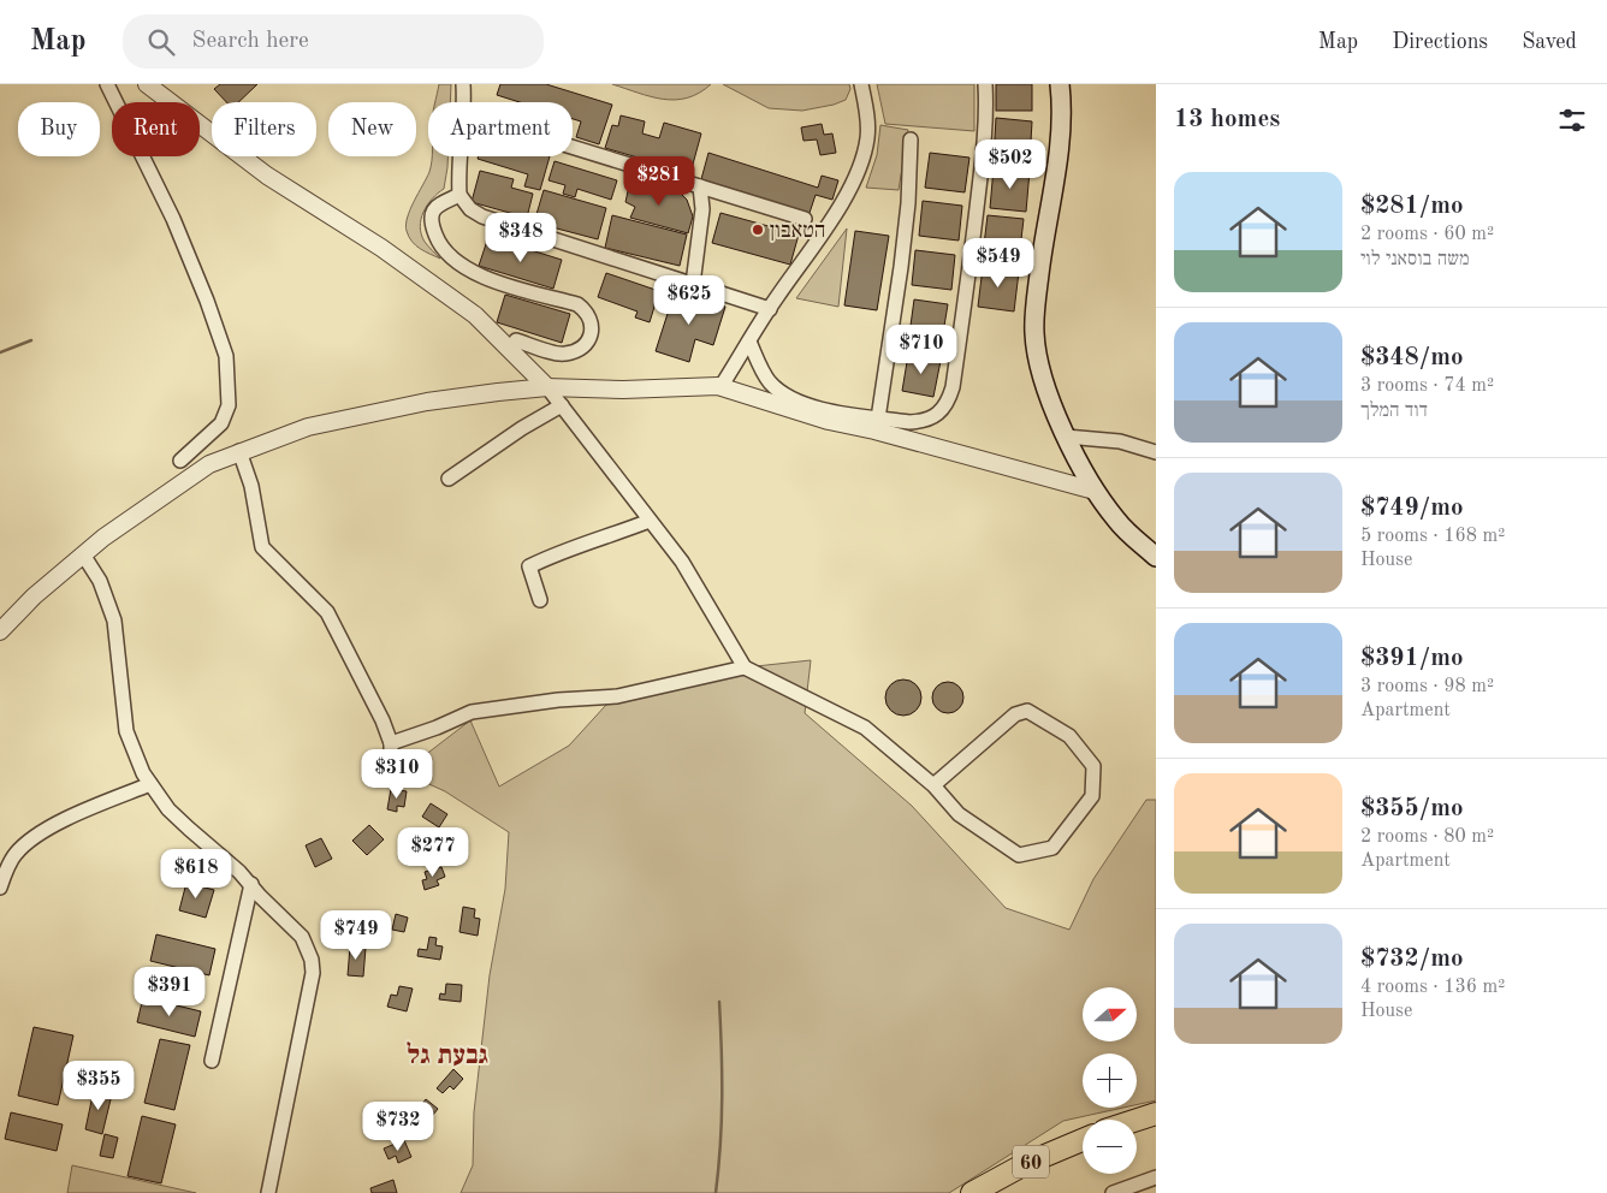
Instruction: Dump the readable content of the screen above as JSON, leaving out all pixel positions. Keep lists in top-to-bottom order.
{
  "streets": {
    "highway": ["60"]
  },
  "districts": ["גבעת גל"],
  "places": ["הטאבון"],
  "north": "right",
  "page": {
    "header": "Map",
    "search": "Search here",
    "nav": ["Map", "Directions", "Saved"],
    "heading": "13 homes",
    "chip": [
      "Buy",
      "Rent",
      "Filters",
      "New",
      "Apartment"
    ],
    "price": [
      "$502",
      "$281",
      "$348",
      "$549",
      "$625",
      "$710",
      "$310",
      "$277",
      "$618",
      "$749",
      "$391",
      "$355",
      "$732"
    ],
    "list": [
      {
        "name": "$281/mo",
        "note": "2 rooms · 60 m² · משה בוסאני לוי"
      },
      {
        "name": "$348/mo",
        "note": "3 rooms · 74 m² · דוד המלך"
      },
      {
        "name": "$749/mo",
        "note": "5 rooms · 168 m² · House"
      },
      {
        "name": "$391/mo",
        "note": "3 rooms · 98 m² · Apartment"
      },
      {
        "name": "$355/mo",
        "note": "2 rooms · 80 m² · Apartment"
      },
      {
        "name": "$732/mo",
        "note": "4 rooms · 136 m² · House"
      }
    ],
    "map_buttons": ["+", "−"]
  }
}
